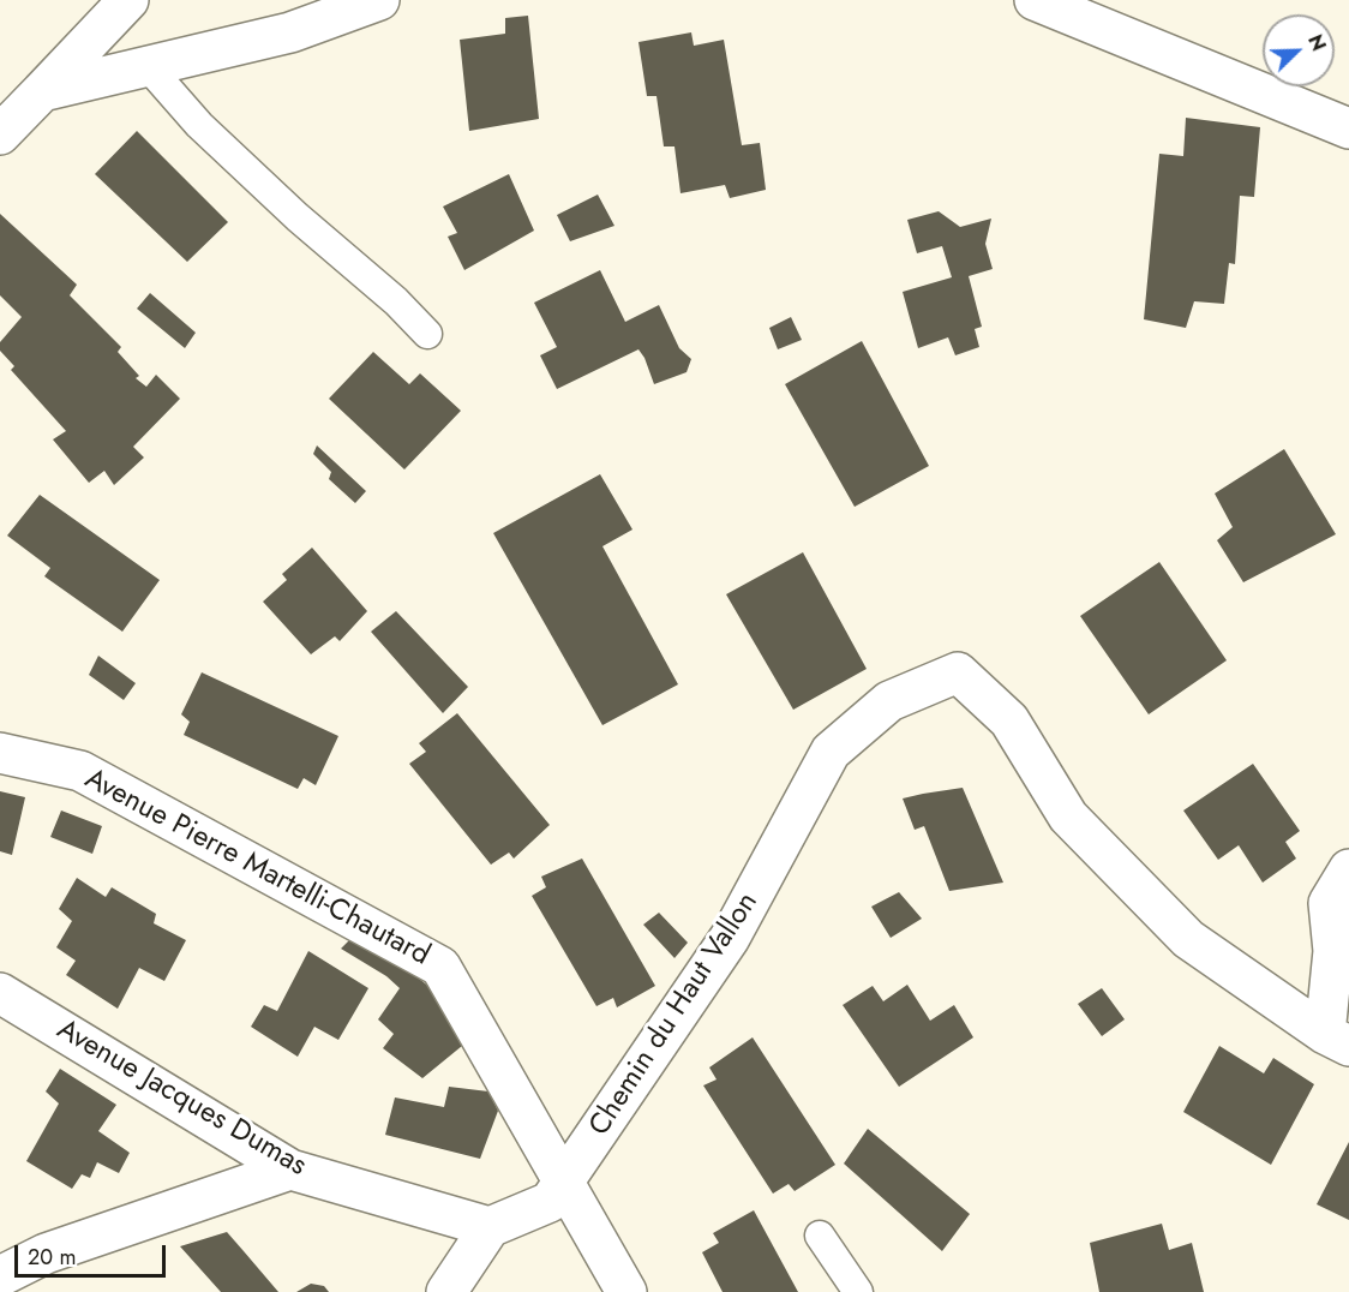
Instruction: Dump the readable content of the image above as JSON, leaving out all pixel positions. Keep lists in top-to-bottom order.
{
  "streets": {
    "street": ["Avenue Pierre Martelli-Chautard", "Chemin du Haut Vallon", "Avenue Jacques Dumas"]
  },
  "crossings": [
    ["Avenue Pierre Martelli-Chautard", "Chemin du Haut Vallon"]
  ],
  "scale_bar": "20 m",
  "north": "top right"
}
